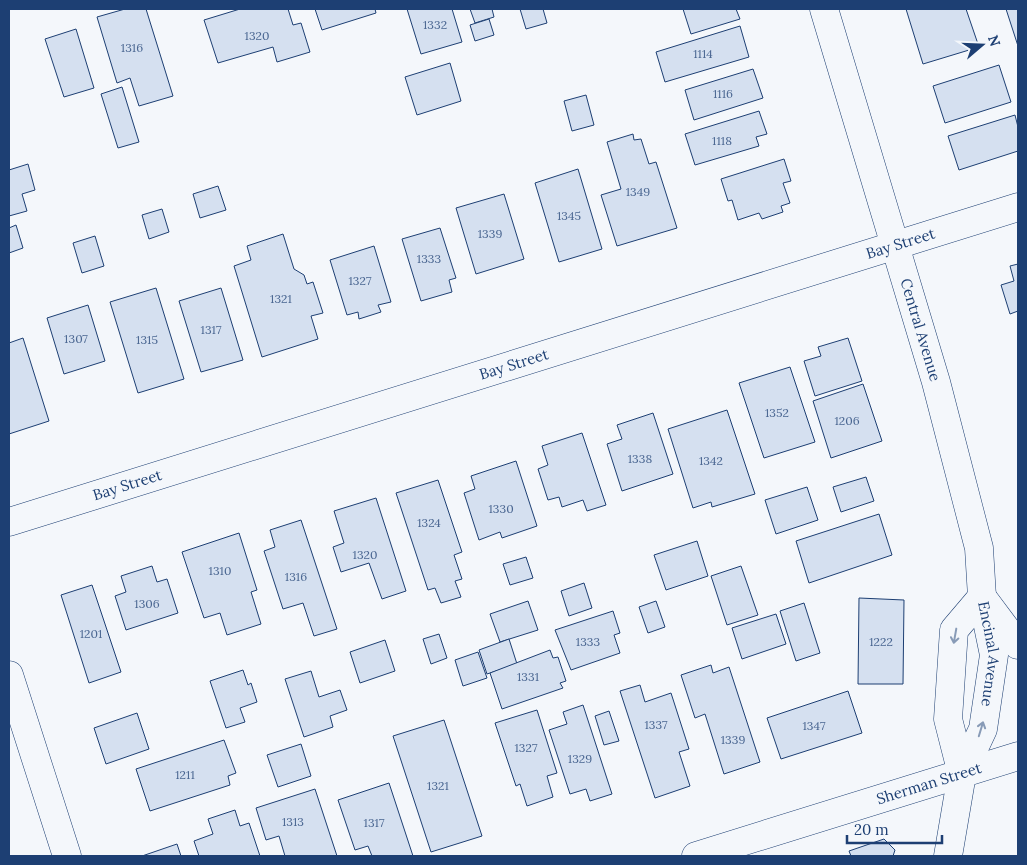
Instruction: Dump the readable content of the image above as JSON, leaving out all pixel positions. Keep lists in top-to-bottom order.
{
  "streets": {
    "street": [
      "Bay Street",
      "Central Avenue",
      "Encinal Avenue",
      "Sherman Street"
    ]
  },
  "crossings": [
    ["Bay Street", "Central Avenue"],
    ["Central Avenue", "Encinal Avenue"],
    ["Encinal Avenue", "Sherman Street"]
  ],
  "house_numbers": [
    "1332",
    "1320",
    "1316",
    "1114",
    "1116",
    "1118",
    "1349",
    "1345",
    "1339",
    "1333",
    "1327",
    "1321",
    "1317",
    "1307",
    "1315",
    "1352",
    "1206",
    "1338",
    "1342",
    "1330",
    "1324",
    "1320",
    "1310",
    "1316",
    "1306",
    "1201",
    "1333",
    "1222",
    "1331",
    "1337",
    "1347",
    "1339",
    "1327",
    "1329",
    "1211",
    "1321",
    "1313",
    "1317"
  ],
  "scale_bar": "20 m",
  "north": "right"
}
